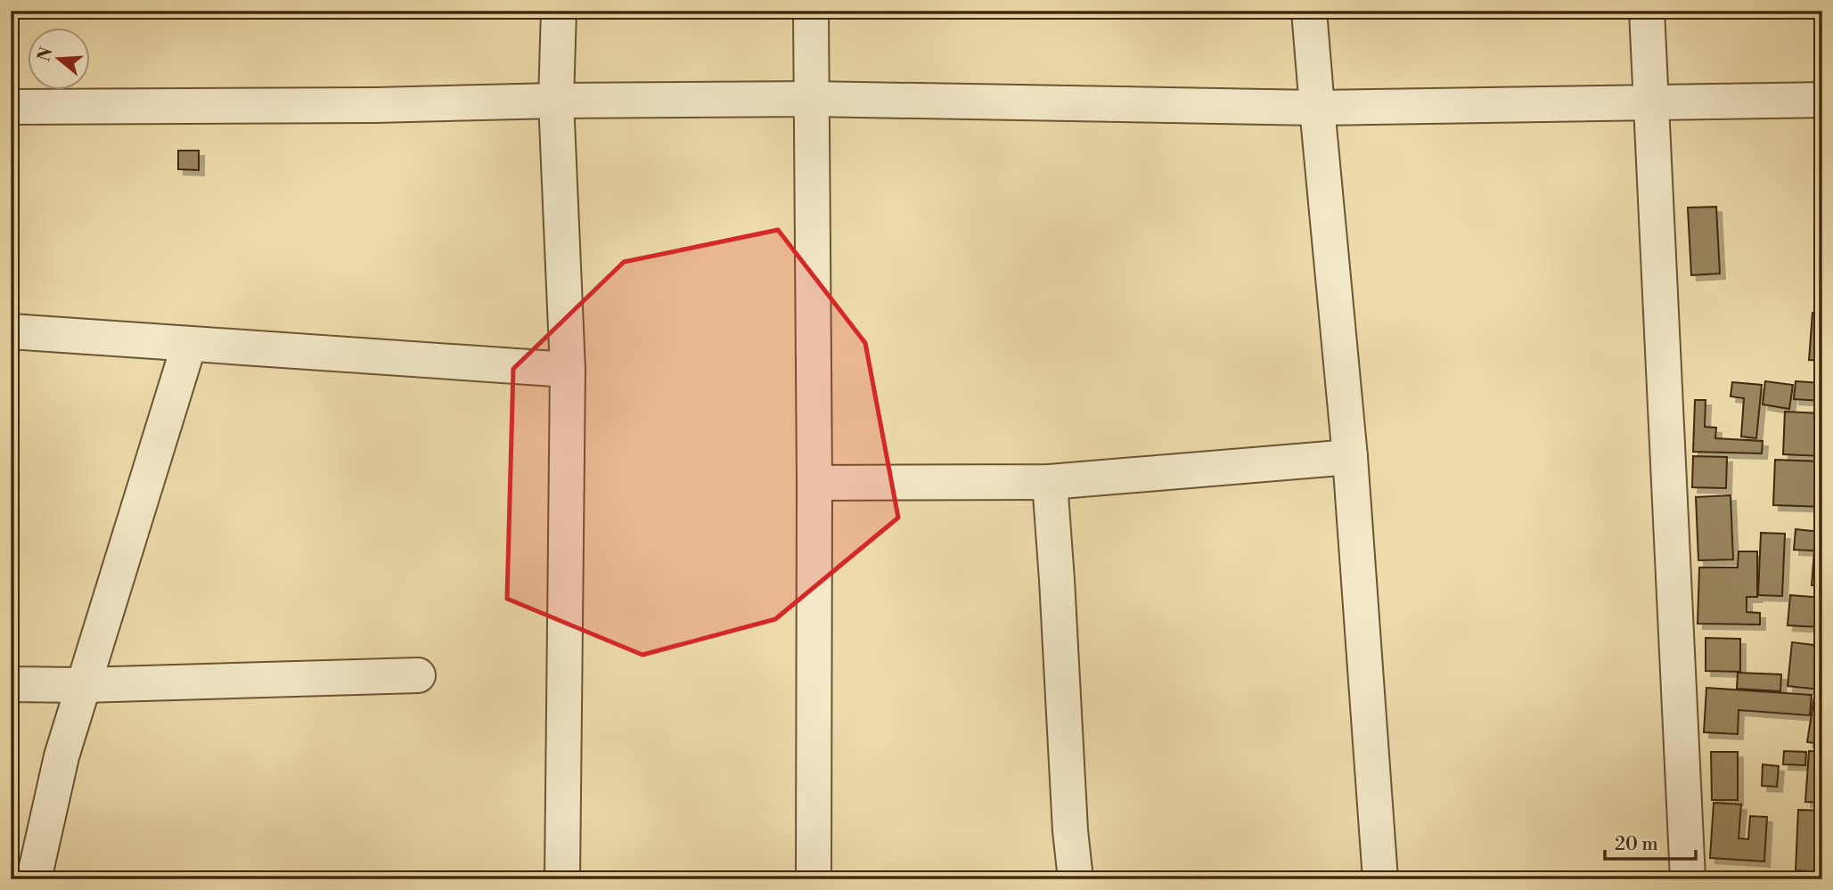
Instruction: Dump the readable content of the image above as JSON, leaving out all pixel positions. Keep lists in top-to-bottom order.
{
  "scale_bar": "20 m",
  "north": "left"
}
